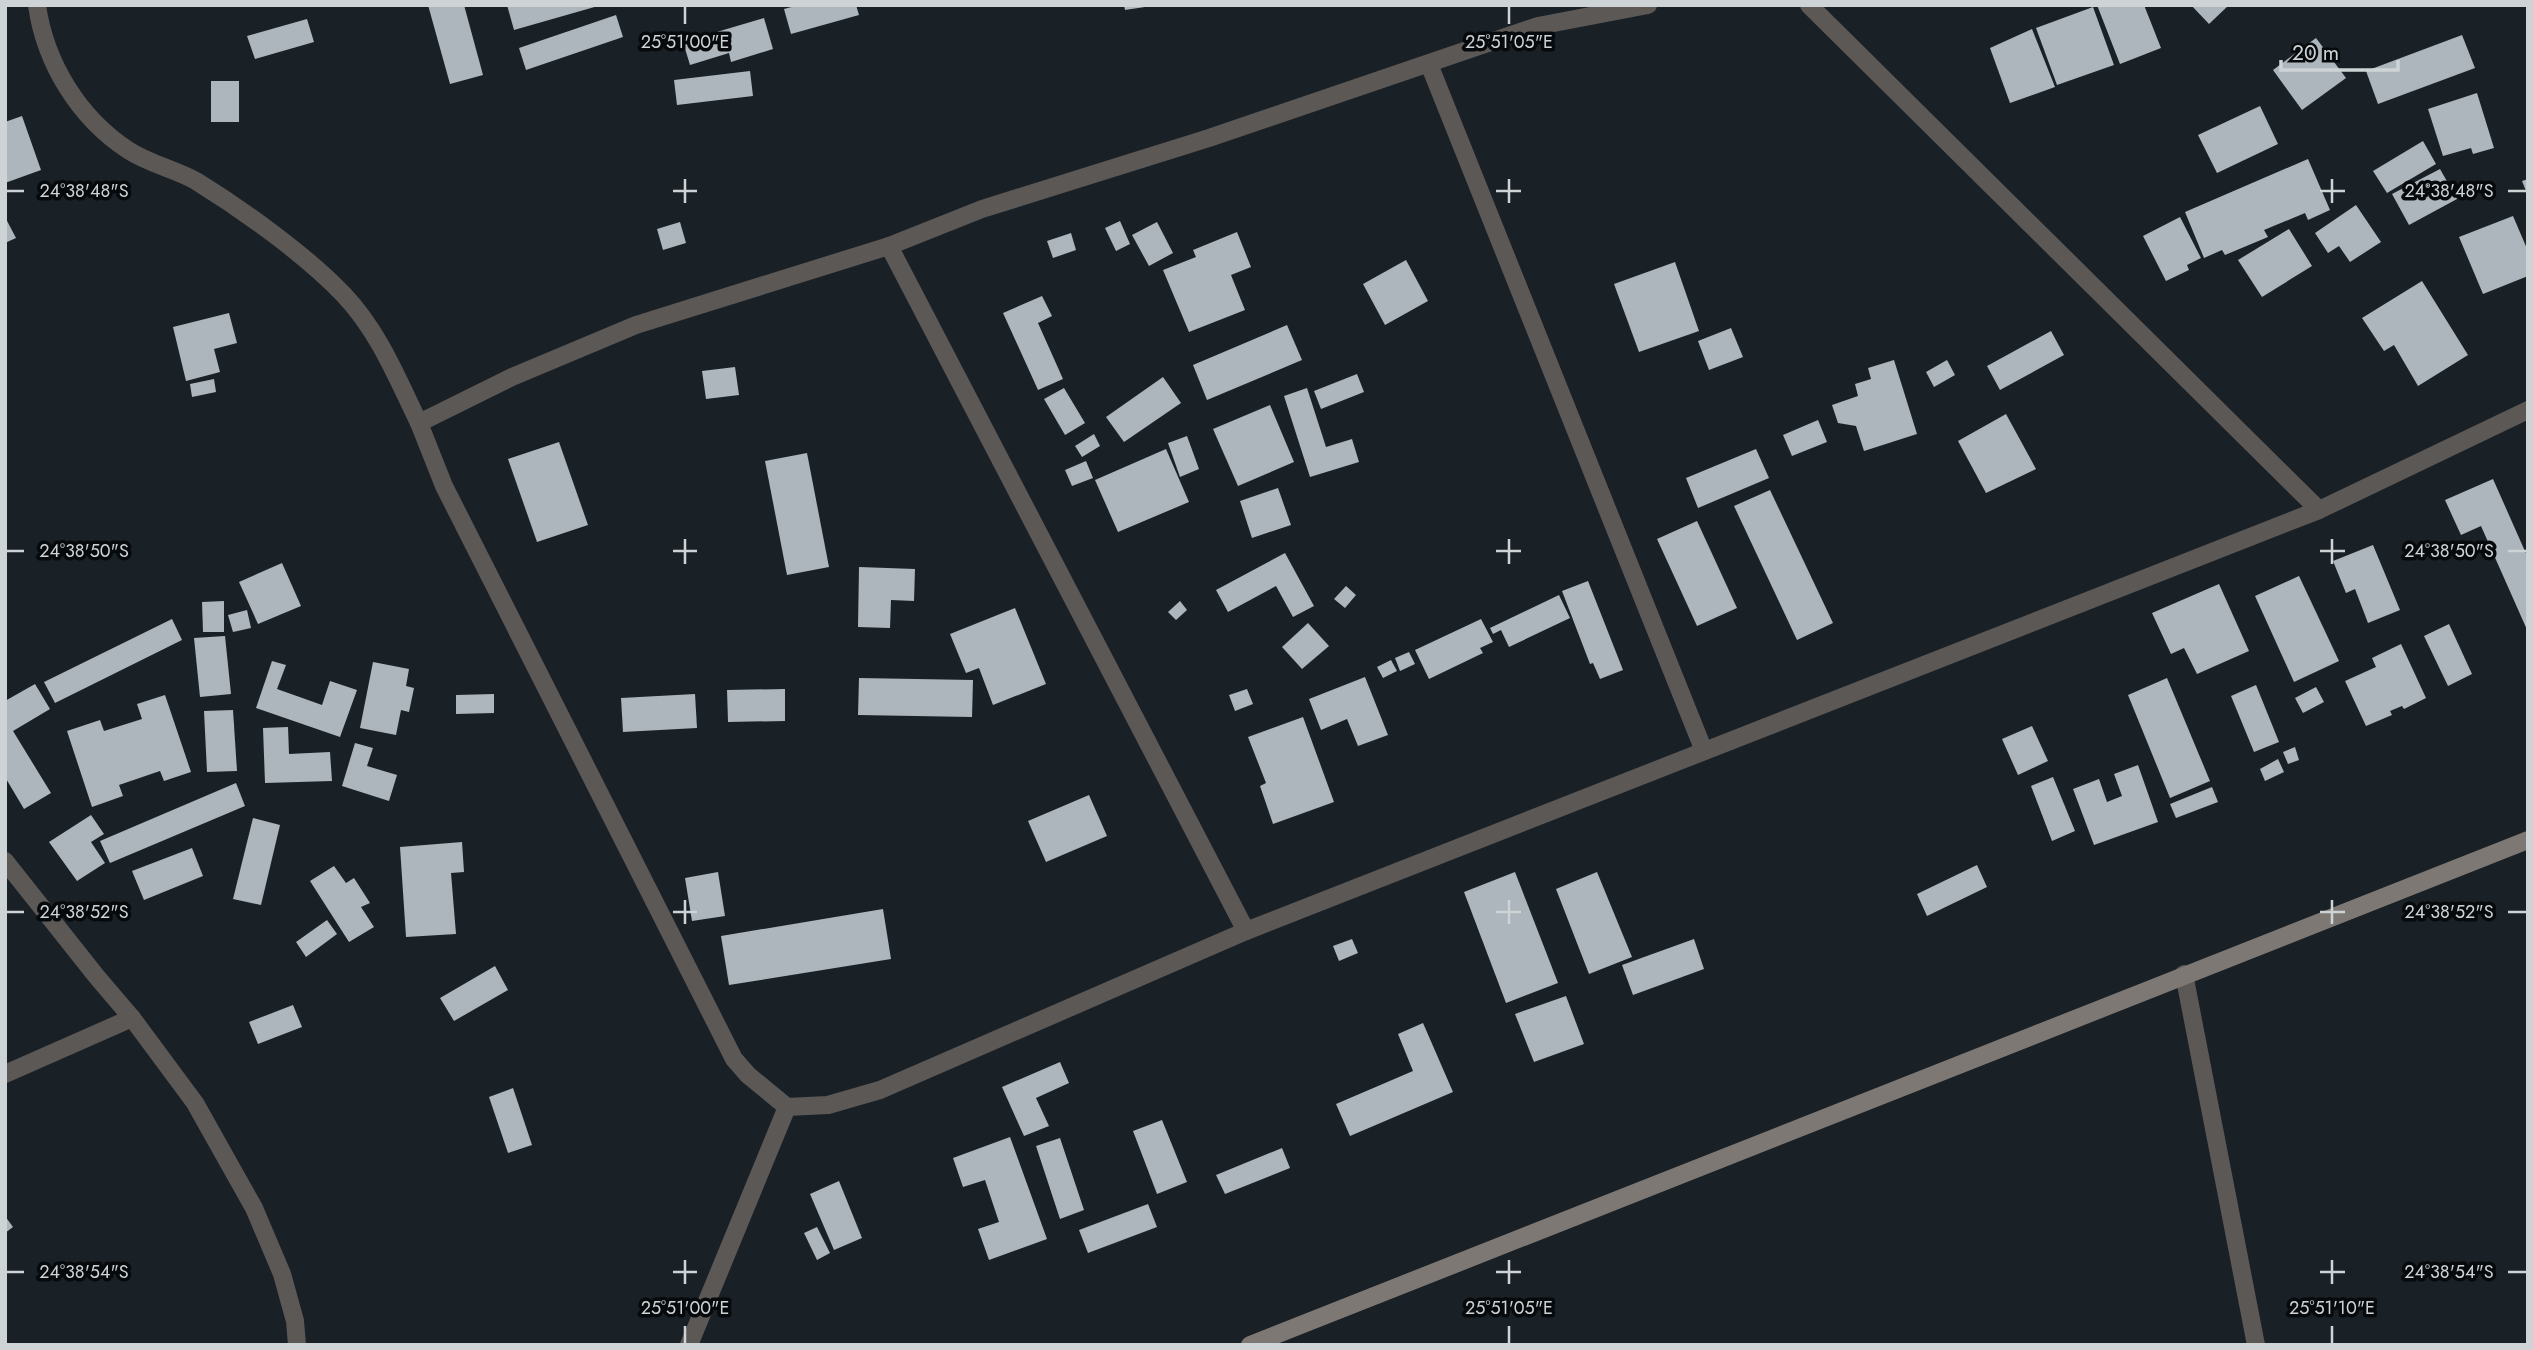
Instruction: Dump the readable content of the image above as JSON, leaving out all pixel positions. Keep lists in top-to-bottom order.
{
  "scale_bar": "20 m",
  "coordinates": [
    "25°51'00\"E",
    "25°51'05\"E",
    "24°38'48\"S",
    "24°38'50\"S",
    "24°38'52\"S",
    "24°38'54\"S",
    "25°51'10\"E"
  ]
}
